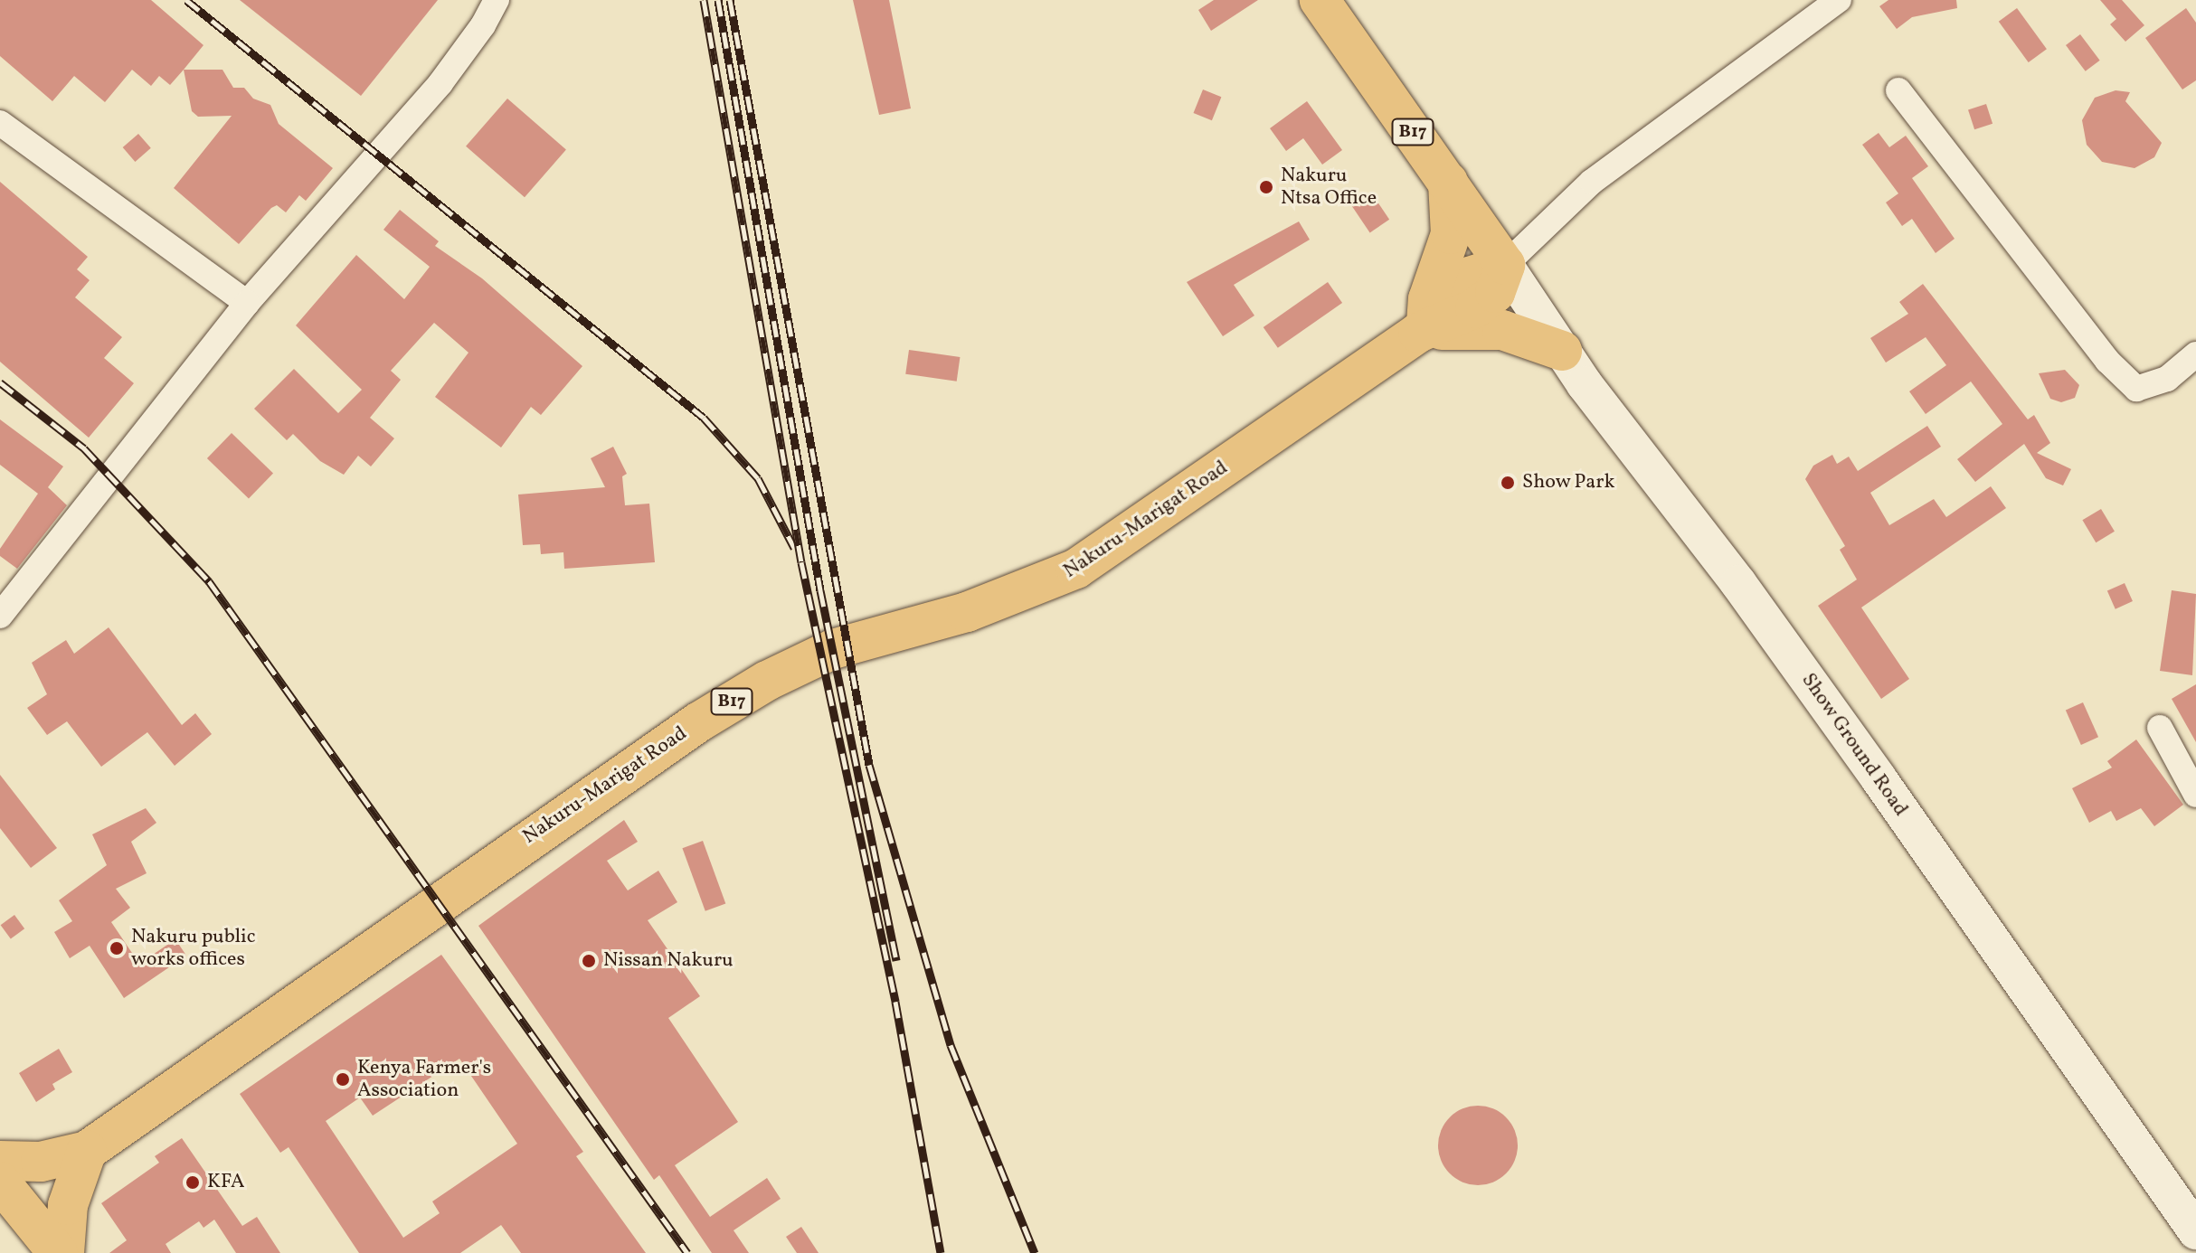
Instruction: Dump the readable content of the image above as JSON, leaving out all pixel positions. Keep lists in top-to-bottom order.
{
  "streets": {
    "main road": ["B17", "Nakuru-Marigat Road", "Show Ground Road"]
  },
  "crossings": [
    ["B17", "Nakuru-Marigat Road"],
    ["B17", "Show Ground Road"],
    ["Nakuru-Marigat Road", "Show Ground Road"]
  ],
  "places": [
    "Nakuru Ntsa Office",
    "Show Park",
    "Nakuru public works offices",
    "Nissan Nakuru",
    "Kenya Farmer's Association",
    "KFA"
  ]
}
